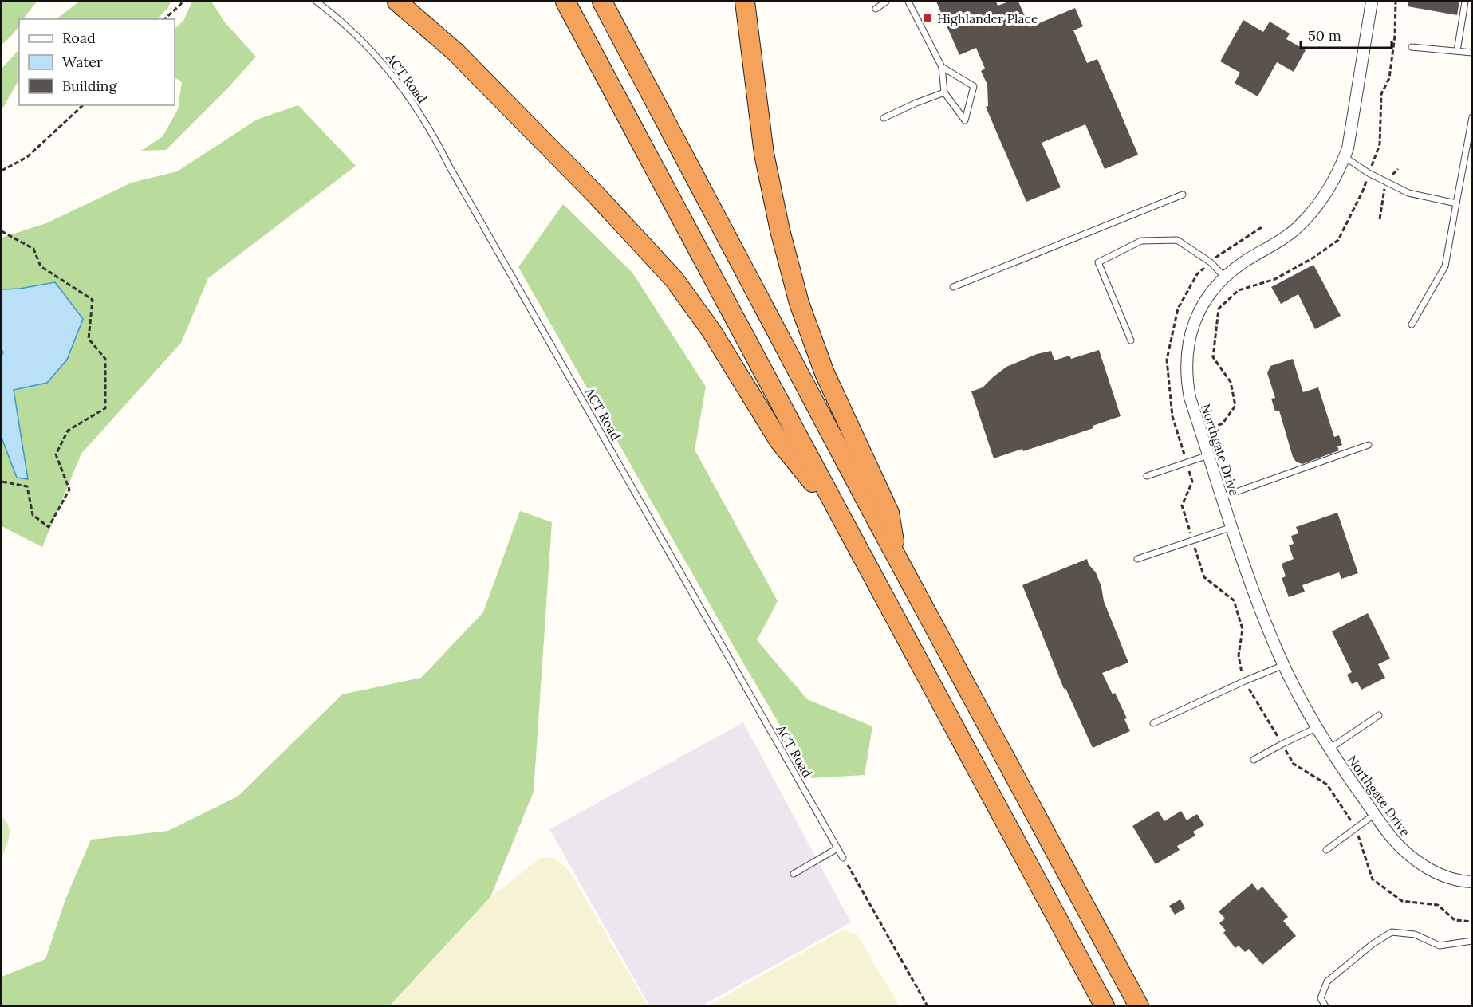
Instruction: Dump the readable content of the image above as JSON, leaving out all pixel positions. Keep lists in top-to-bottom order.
{
  "streets": {
    "street": ["Northgate Drive"],
    "lane": ["ACT Road"]
  },
  "places": {
    "transit": ["Highlander Place"]
  },
  "legend": ["Road", "Water", "Building"],
  "scale_bar": "50 m"
}
